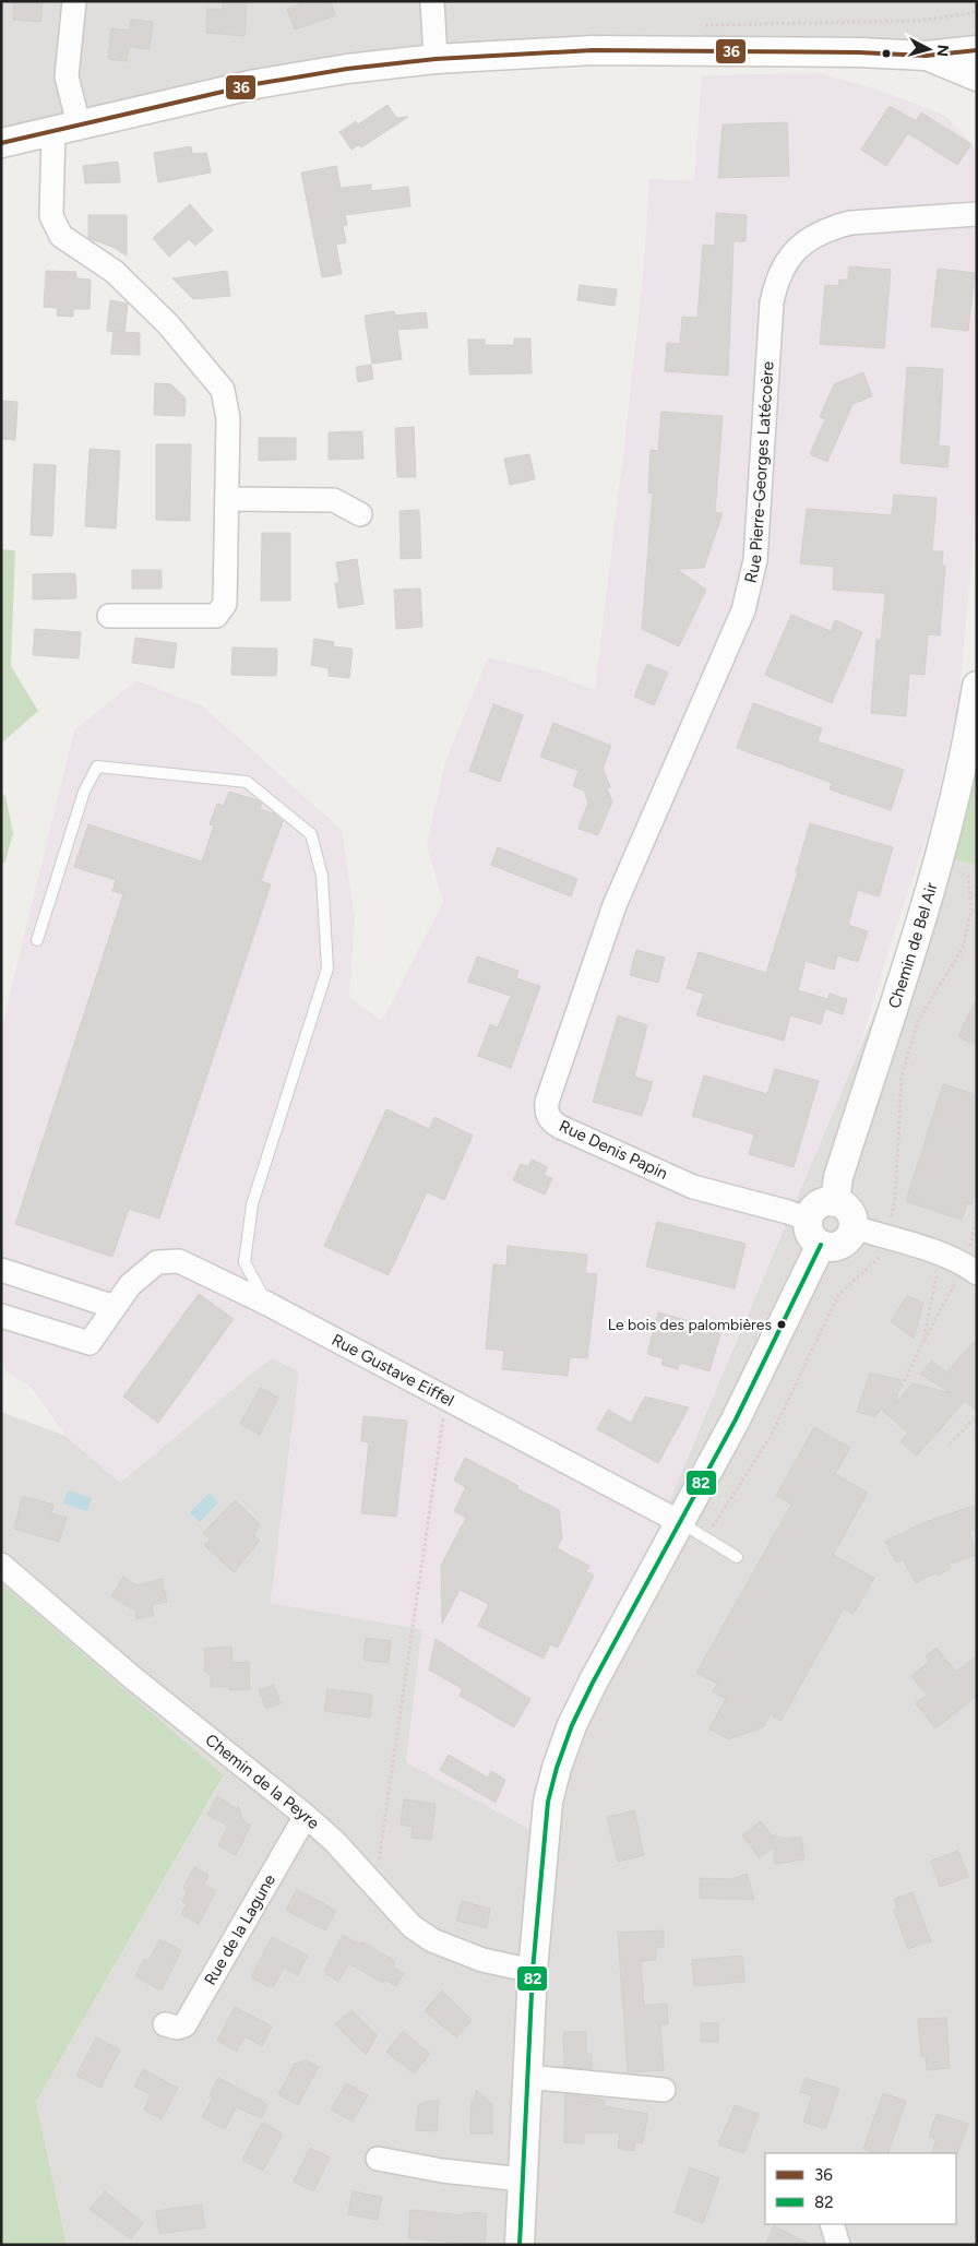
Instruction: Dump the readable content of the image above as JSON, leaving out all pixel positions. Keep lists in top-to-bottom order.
{
  "streets": {
    "street": [
      "Rue Pierre-Georges Latécoère",
      "Chemin de Bel Air",
      "Rue Denis Papin",
      "Rue Gustave Eiffel",
      "Chemin de la Peyre",
      "Rue de la Lagune"
    ]
  },
  "crossings": [
    ["Rue Pierre-Georges Latécoère", "Rue Denis Papin"],
    ["Chemin de Bel Air", "Rue Denis Papin"],
    ["Chemin de la Peyre", "Rue de la Lagune"]
  ],
  "places": ["Le bois des palombières"],
  "lines": ["transit line 36", "transit line 82"],
  "legend": ["36", "82"],
  "north": "right"
}
